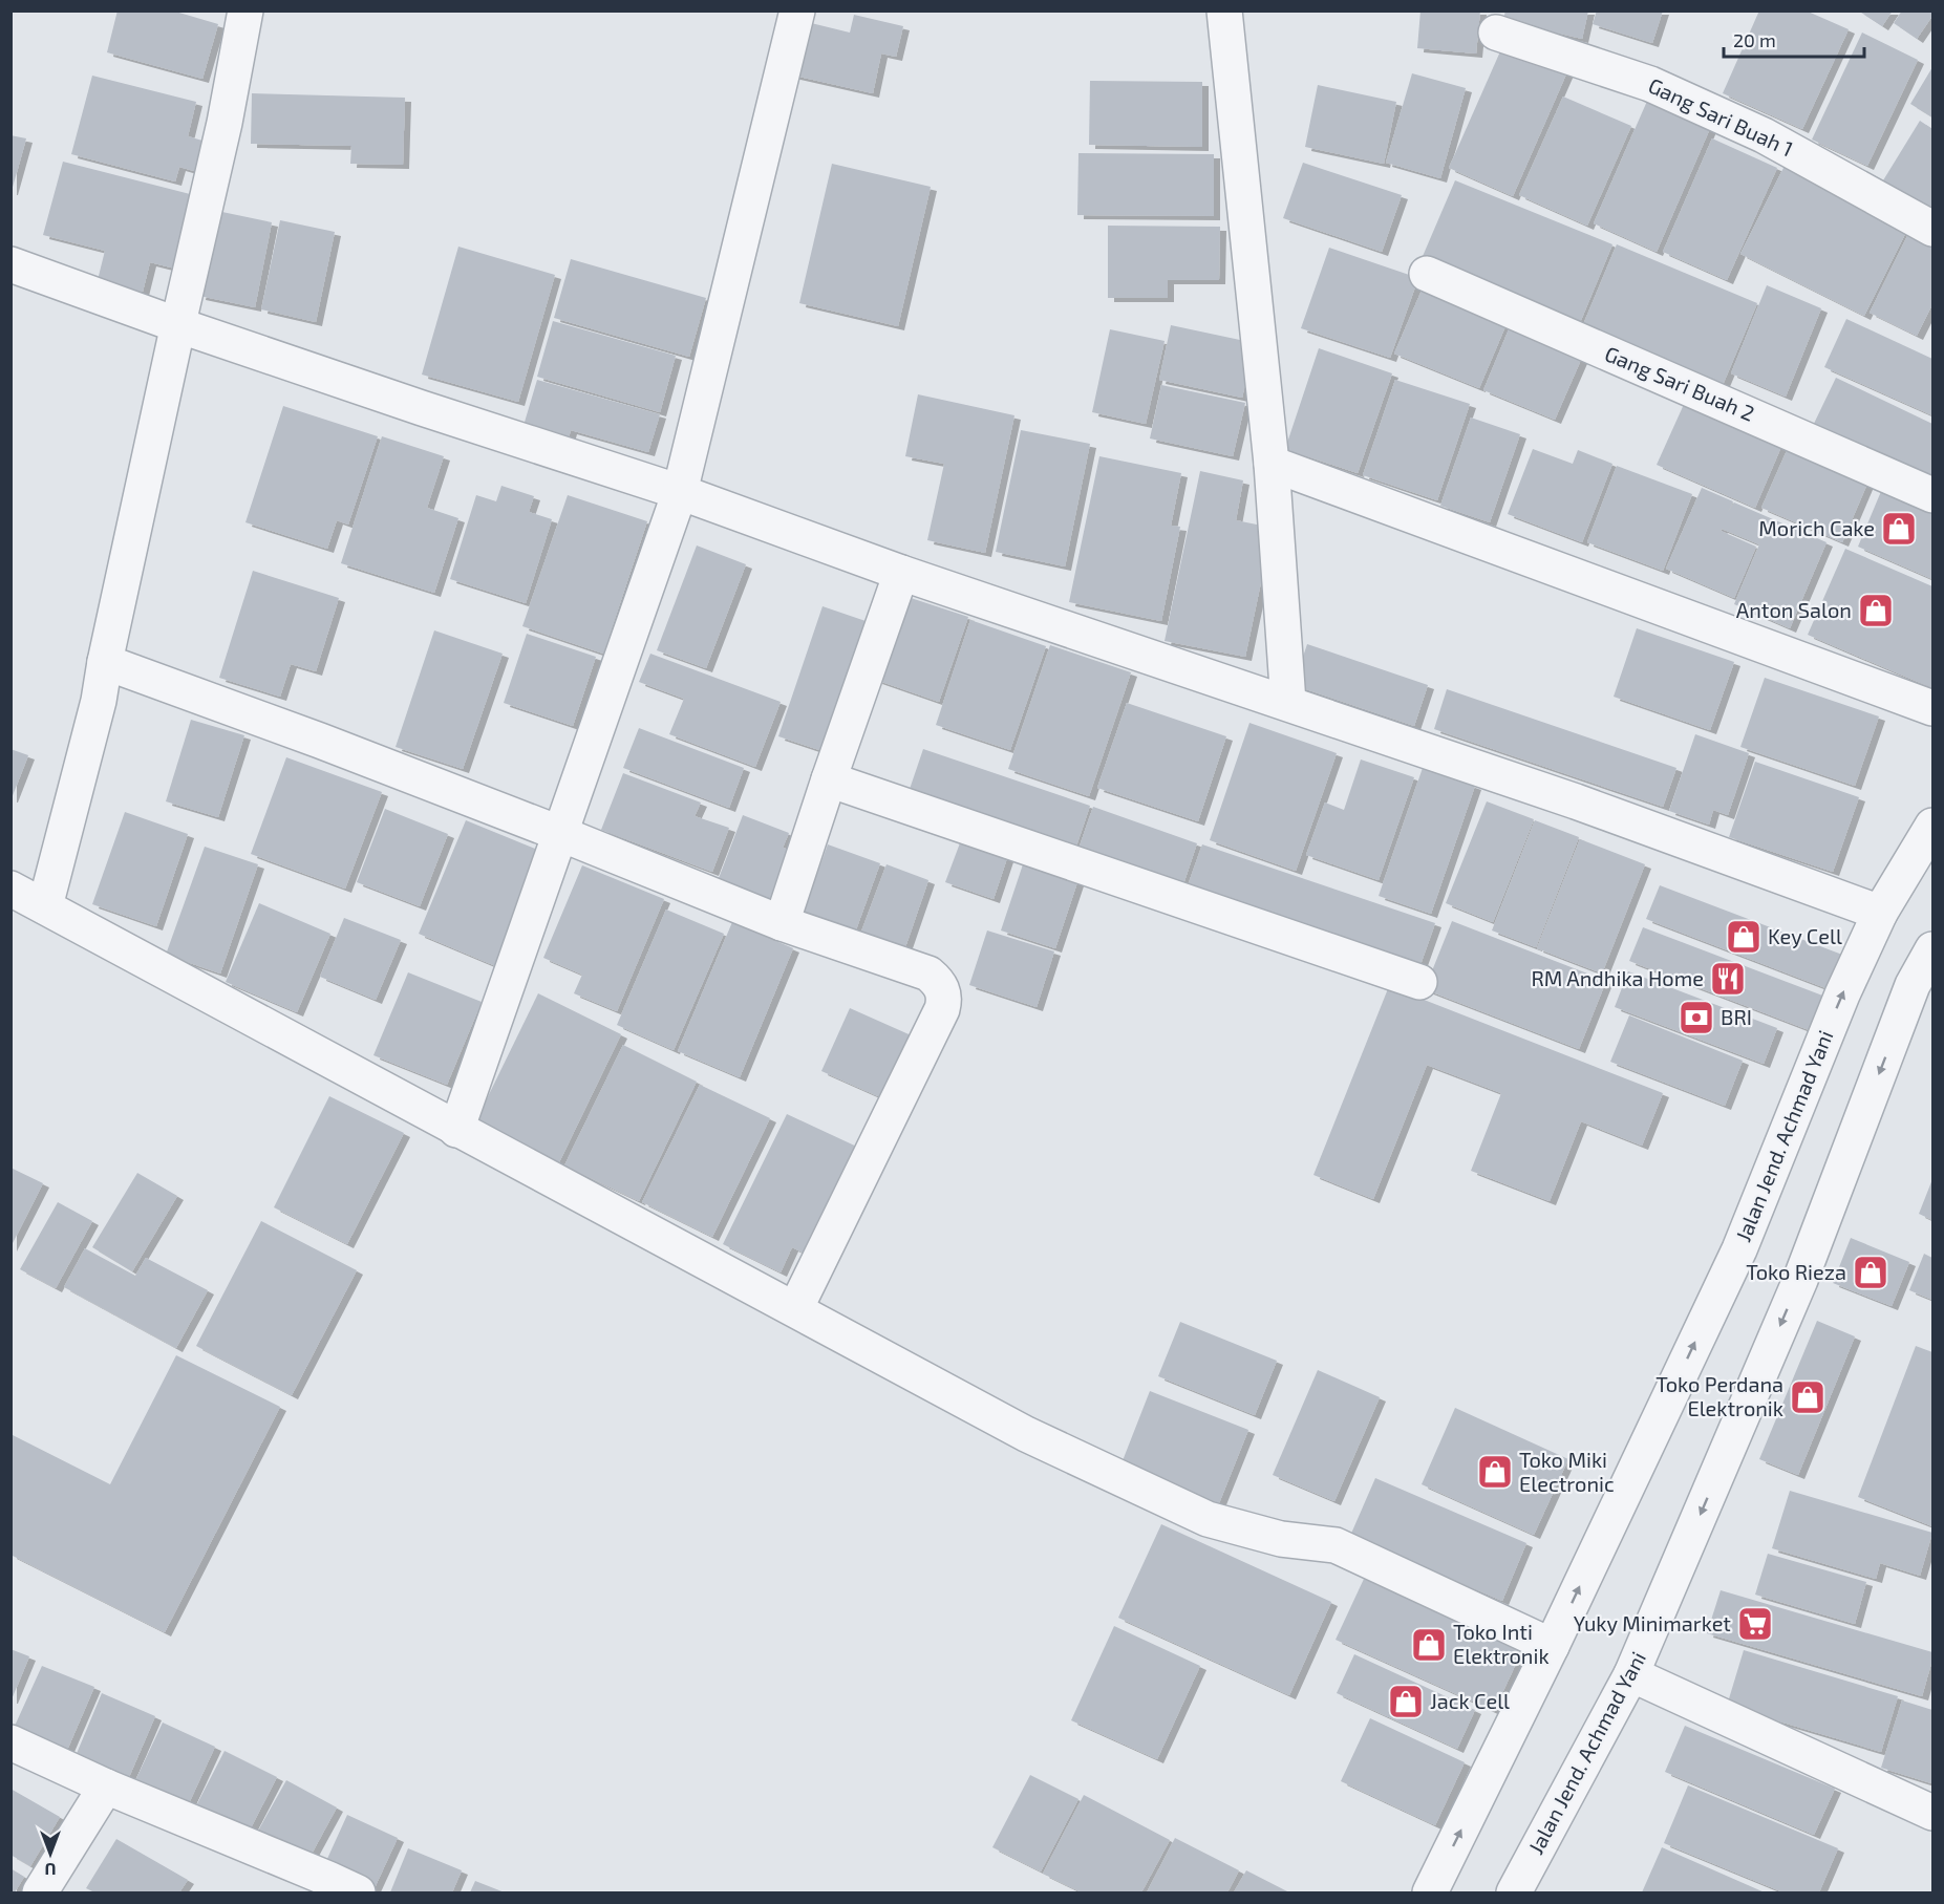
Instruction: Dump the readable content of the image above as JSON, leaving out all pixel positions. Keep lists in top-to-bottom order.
{
  "streets": {
    "street": ["Gang Sari Buah 1", "Gang Sari Buah 2", "Jalan Jend. Achmad Yani"]
  },
  "places": {
    "shop": [
      "Morich Cake",
      "Anton Salon",
      "Key Cell",
      "Toko Rieza",
      "Toko Perdana Elektronik",
      "Toko Miki Electronic",
      "Toko Inti Elektronik",
      "Jack Cell"
    ],
    "restaurant": ["RM Andhika Home"],
    "bank": ["BRI"],
    "supermarket": ["Yuky Minimarket"]
  },
  "scale_bar": "20 m",
  "north": "bottom"
}
